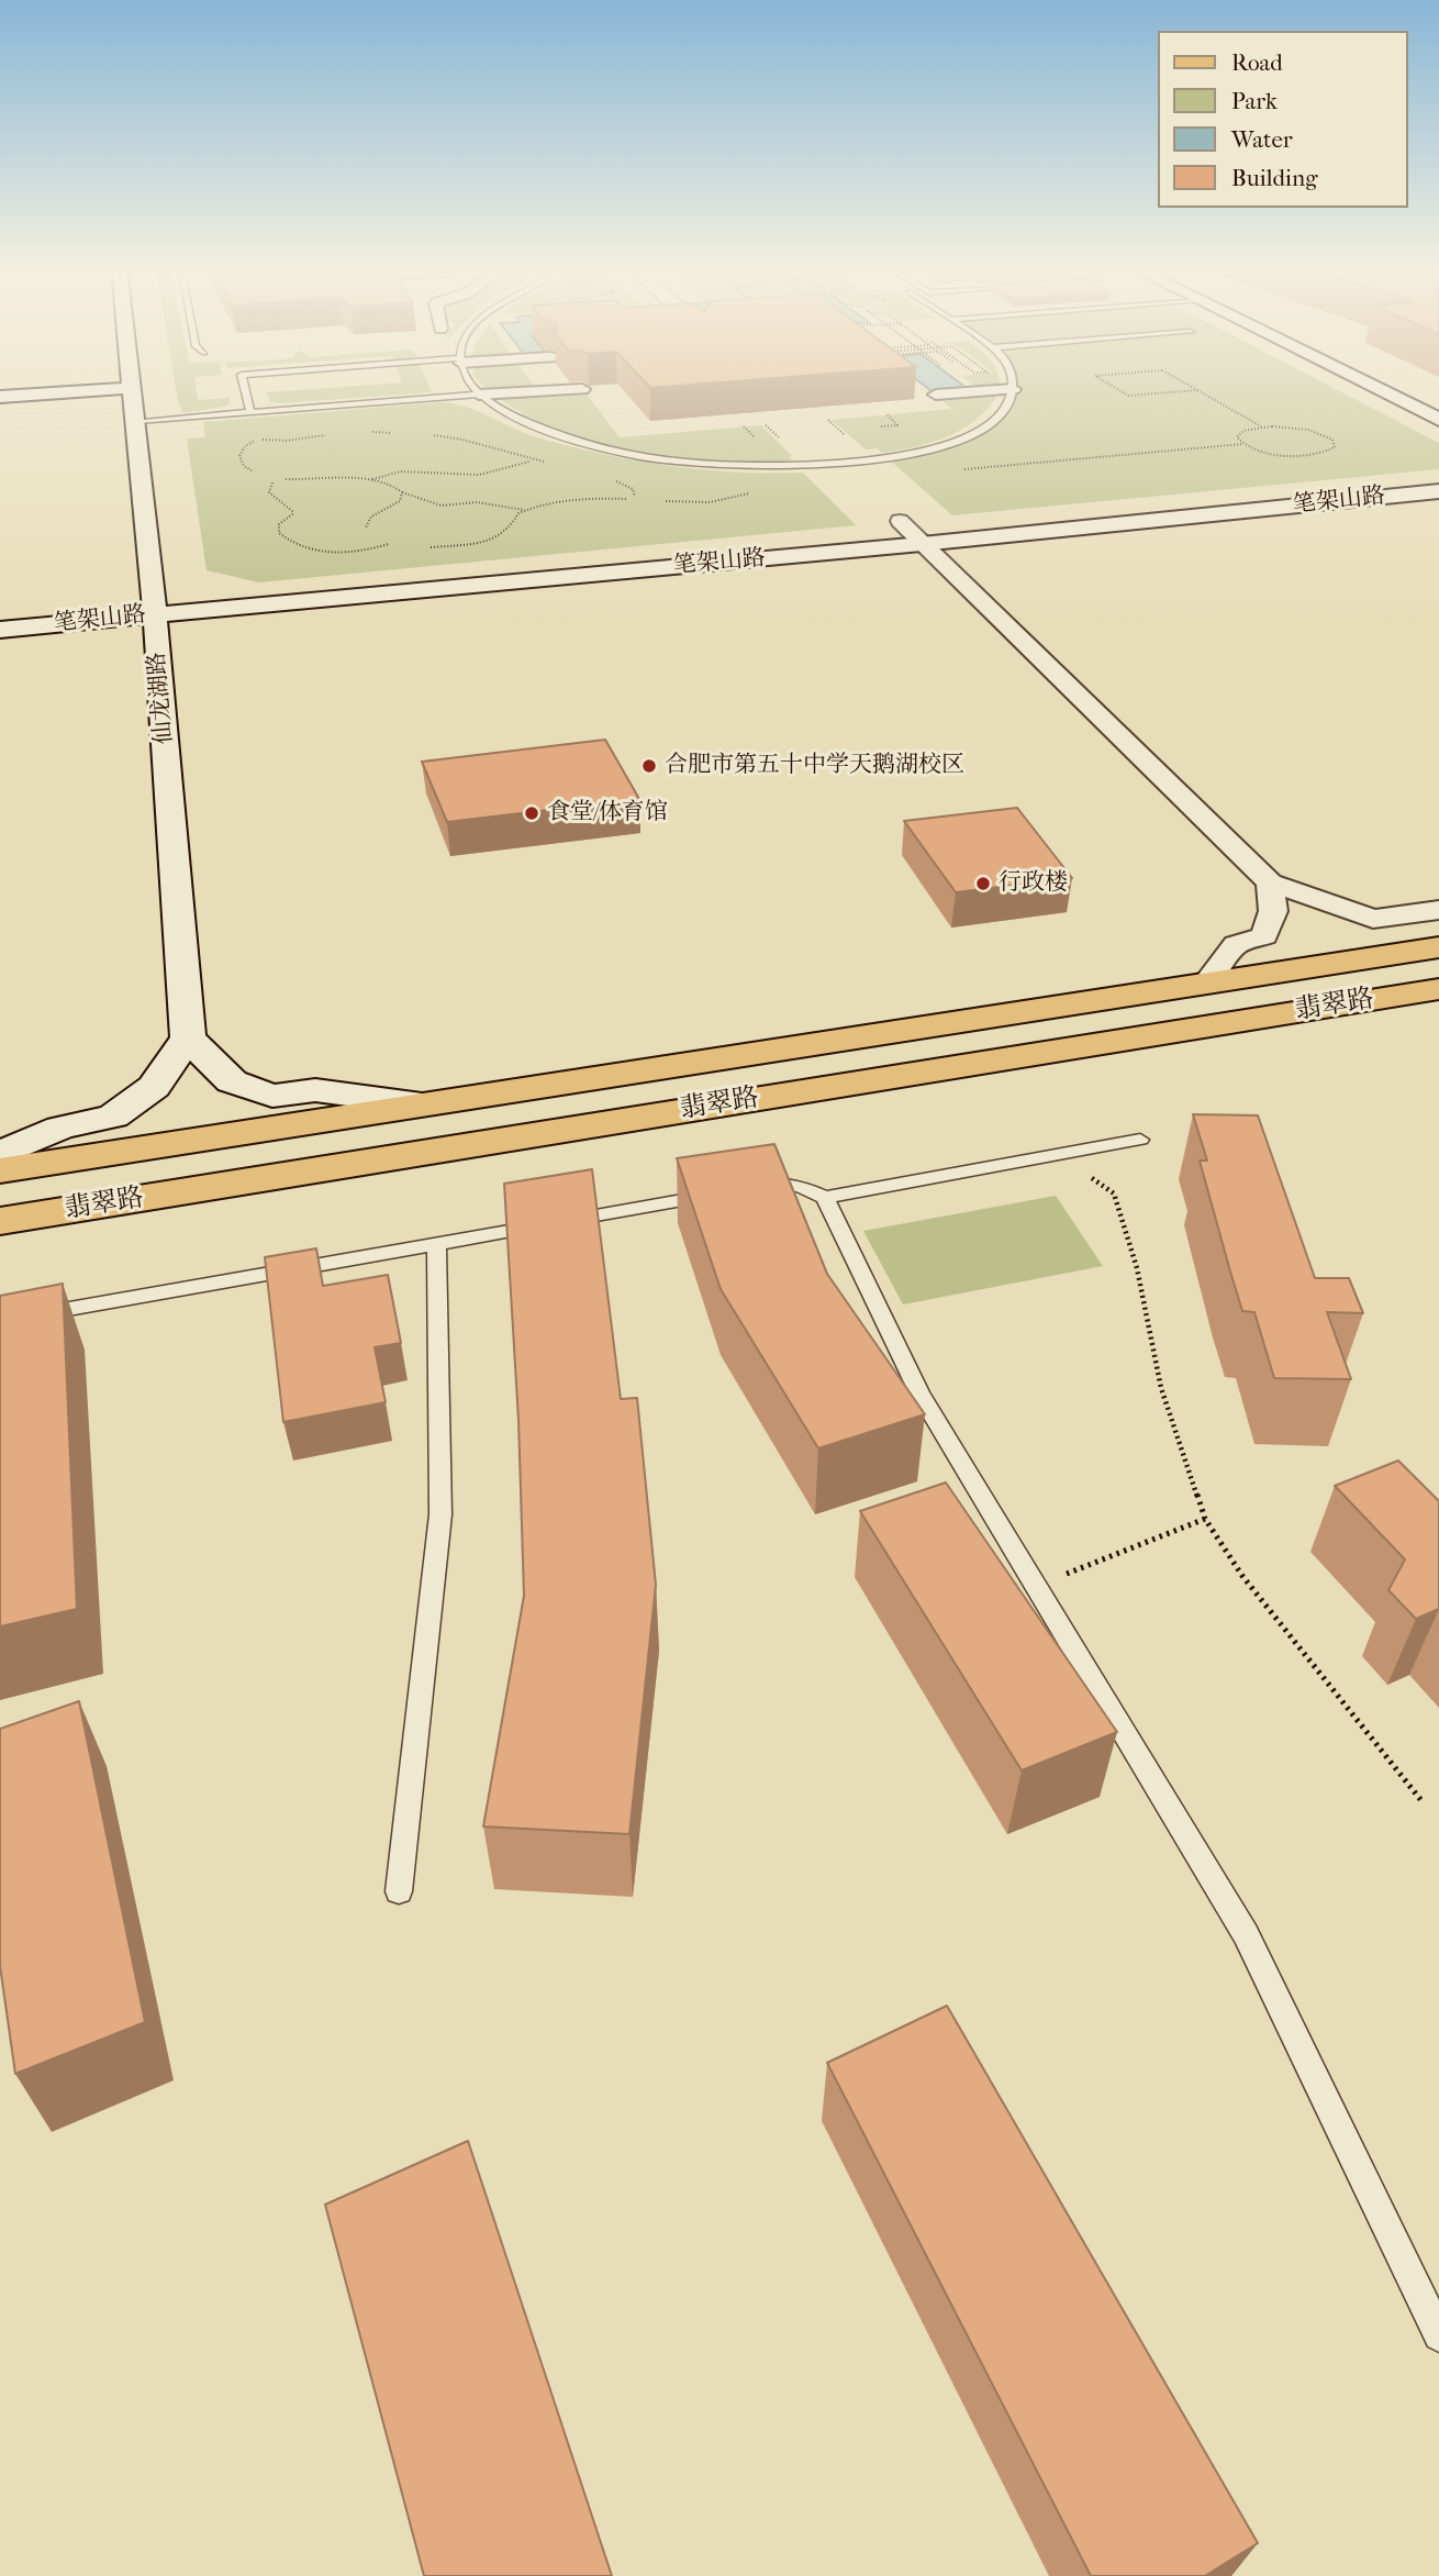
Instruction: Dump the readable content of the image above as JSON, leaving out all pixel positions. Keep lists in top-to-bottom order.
{
  "streets": {
    "main road": ["翡翠路"],
    "street": ["笔架山路", "仙龙湖路"]
  },
  "crossings": [
    ["笔架山路", "仙龙湖路"]
  ],
  "places": ["合肥市第五十中学天鹅湖校区", "食堂/体育馆", "行政楼"],
  "legend": [
    "Road",
    "Park",
    "Water",
    "Building"
  ]
}
